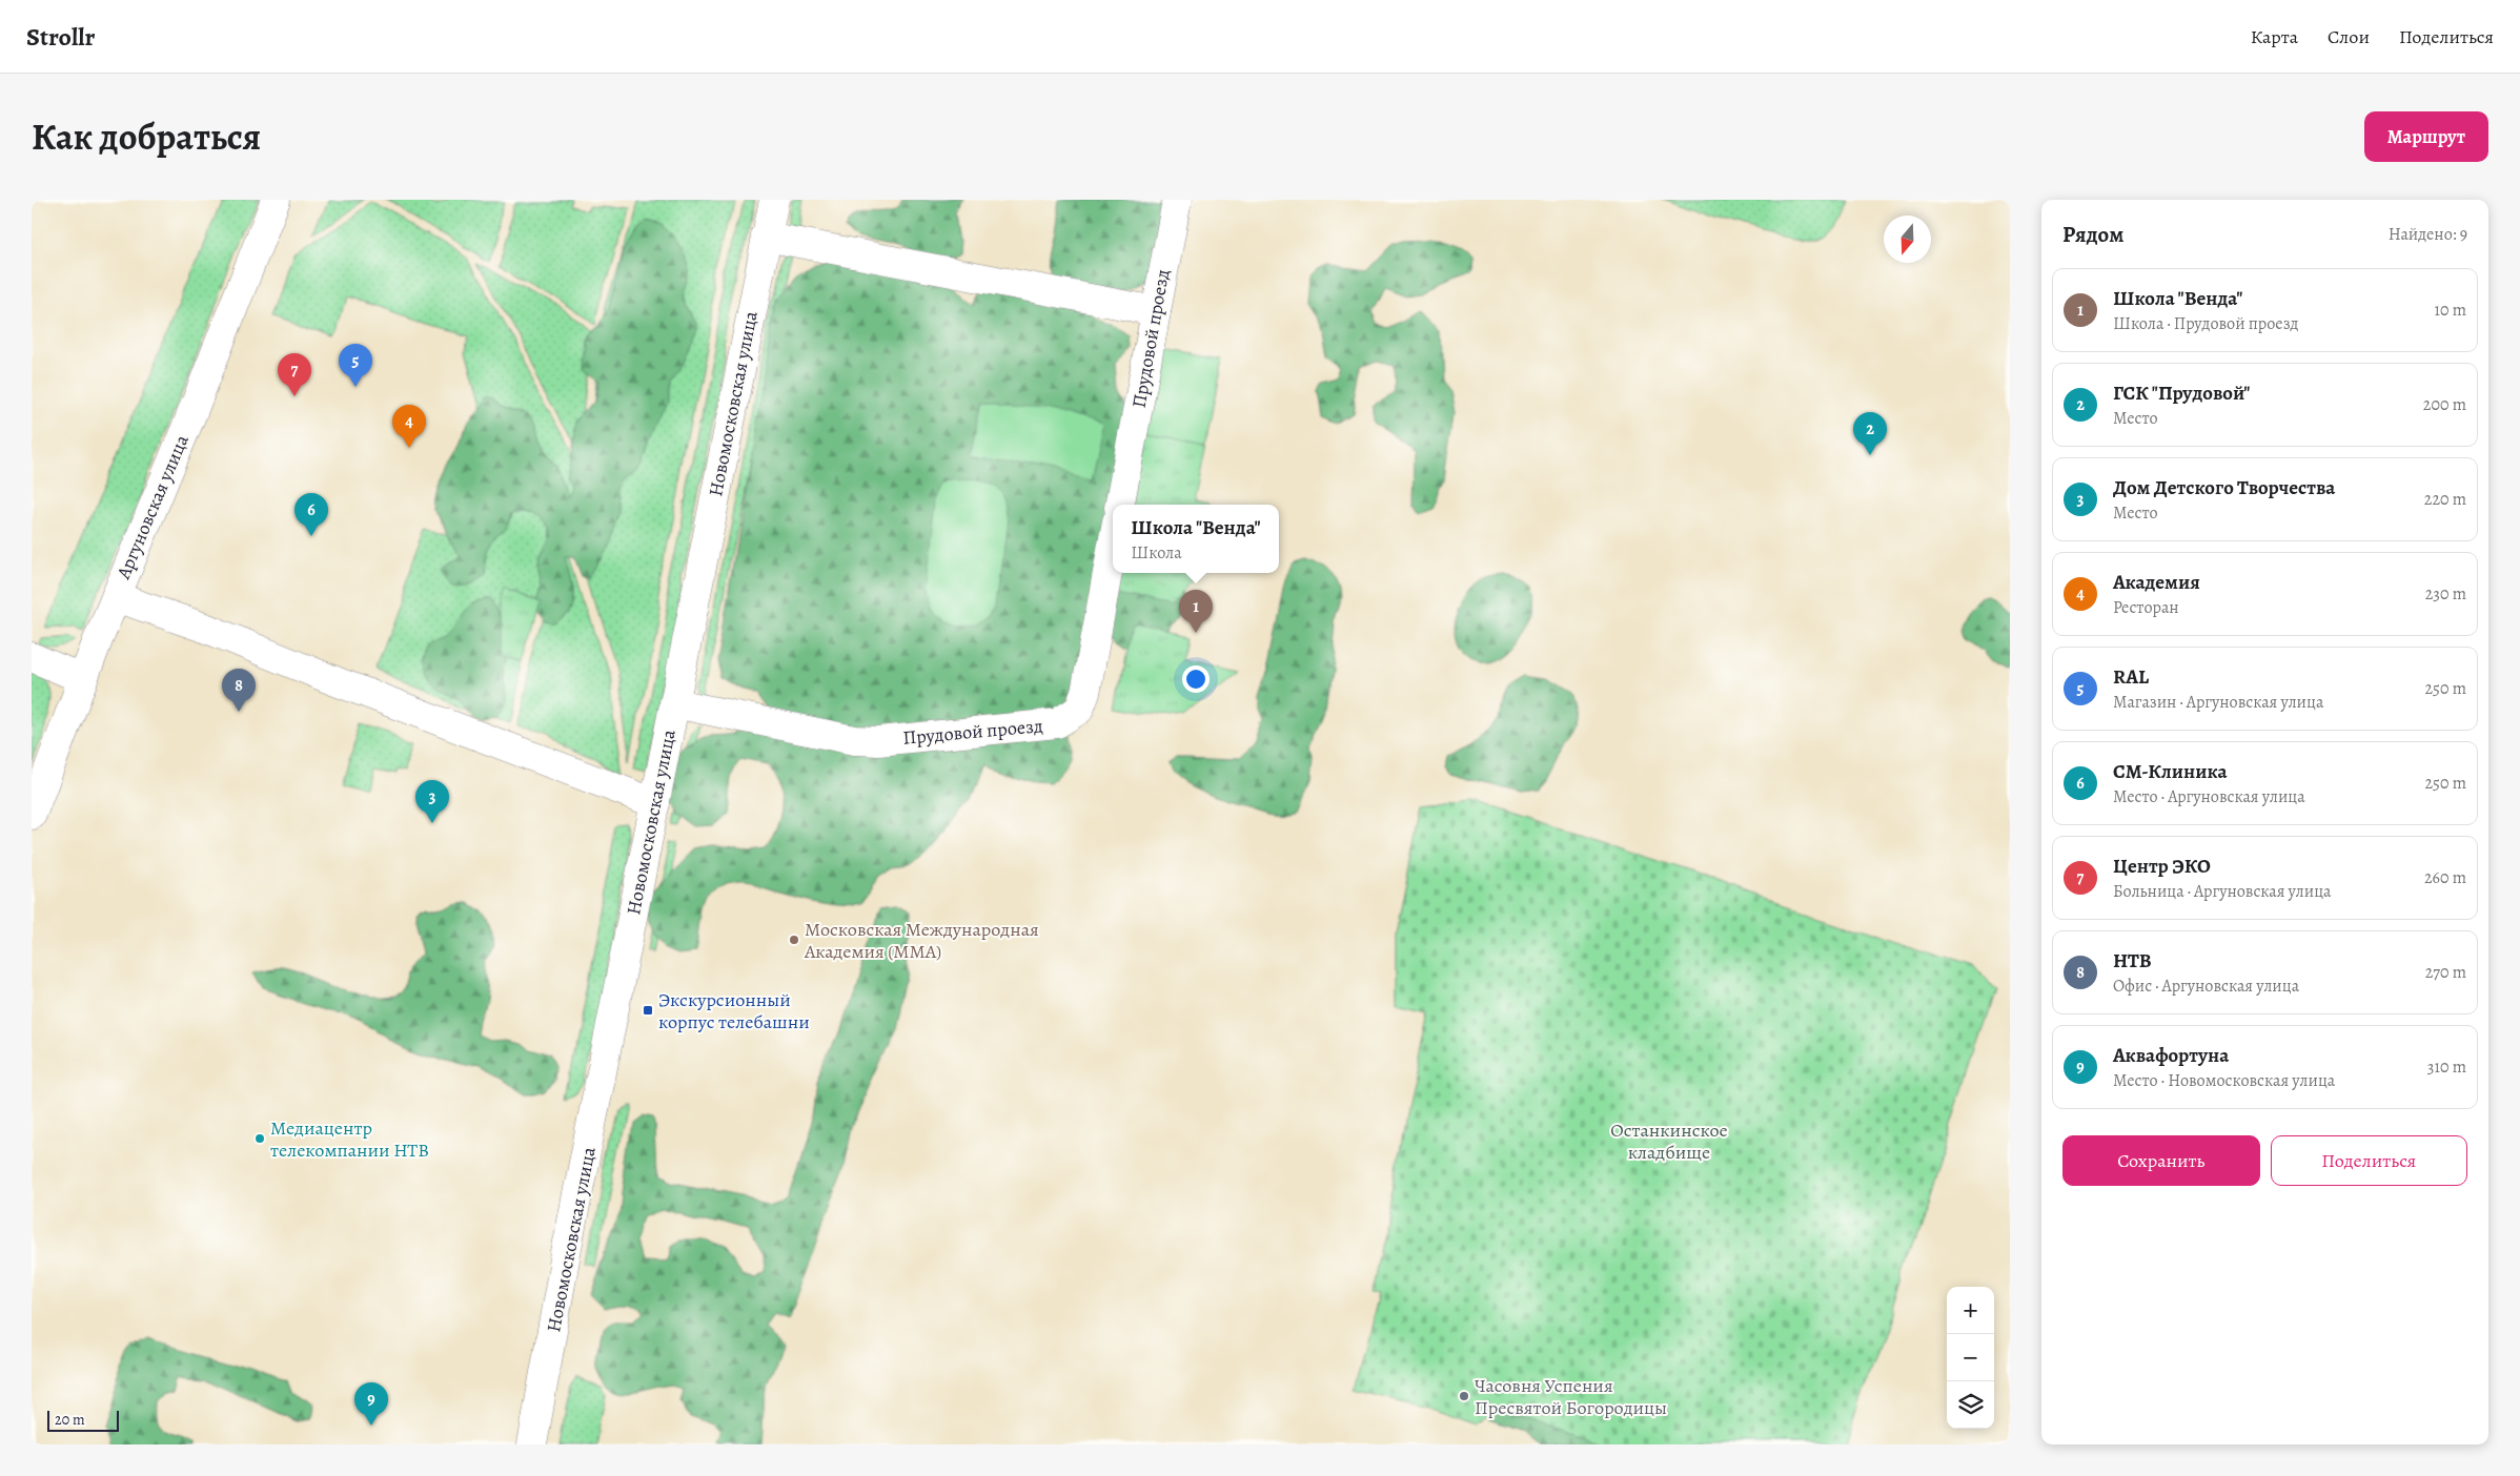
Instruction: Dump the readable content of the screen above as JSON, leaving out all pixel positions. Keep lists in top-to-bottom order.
{
  "streets": {
    "street": ["Прудовой проезд", "Новомосковская улица", "Аргуновская улица"]
  },
  "crossings": [
    ["Прудовой проезд", "Новомосковская улица"]
  ],
  "parks": ["Останкинское кладбище"],
  "places": {
    "other": ["Московская Международная Академия (ММА)", "Медиацентр телекомпании НТВ", "Часовня Успения Пресвятой Богородицы"],
    "transit": ["Экскурсионный корпус телебашни"]
  },
  "scale_bar": "20 m",
  "north": "bottom",
  "page": {
    "header": "Strollr",
    "nav": ["Карта", "Слои", "Поделиться"],
    "title": "Как добраться",
    "buttons": [
      "Маршрут",
      ["Сохранить", "Поделиться"]
    ],
    "heading": ["Рядом", "Найдено: 9"],
    "list": [
      {
        "mark": "1",
        "name": "Школа \"Венда\"",
        "note": "Школа · Прудовой проезд",
        "value": "10 m"
      },
      {
        "mark": "2",
        "name": "ГСК \"Прудовой\"",
        "note": "Место",
        "value": "200 m"
      },
      {
        "mark": "3",
        "name": "Дом Детского Творчества",
        "note": "Место",
        "value": "220 m"
      },
      {
        "mark": "4",
        "name": "Академия",
        "note": "Ресторан",
        "value": "230 m"
      },
      {
        "mark": "5",
        "name": "RAL",
        "note": "Магазин · Аргуновская улица",
        "value": "250 m"
      },
      {
        "mark": "6",
        "name": "СМ-Клиника",
        "note": "Место · Аргуновская улица",
        "value": "250 m"
      },
      {
        "mark": "7",
        "name": "Центр ЭКО",
        "note": "Больница · Аргуновская улица",
        "value": "260 m"
      },
      {
        "mark": "8",
        "name": "НТВ",
        "note": "Офис · Аргуновская улица",
        "value": "270 m"
      },
      {
        "mark": "9",
        "name": "Аквафортуна",
        "note": "Место · Новомосковская улица",
        "value": "310 m"
      }
    ],
    "pins": [
      "5",
      "7",
      "4",
      "2",
      "6",
      "1",
      "8",
      "3",
      "9"
    ],
    "popup": ["Школа \"Венда\"", "Школа"],
    "map_buttons": ["+", "−"],
    "scale": "20 m"
  }
}
